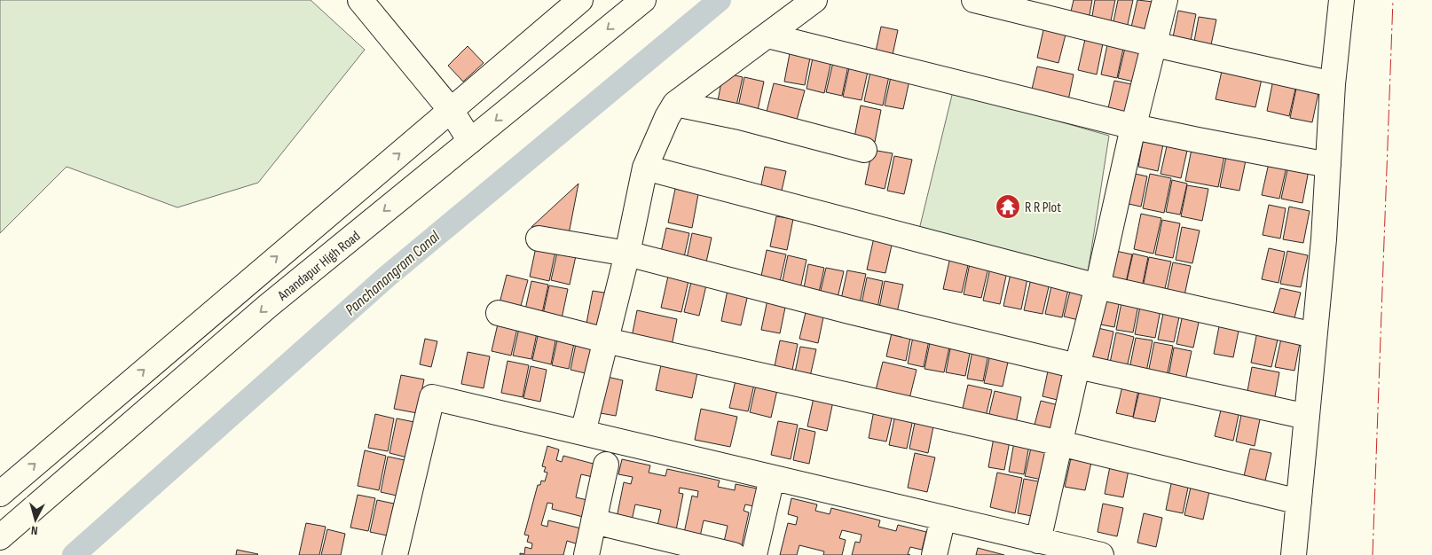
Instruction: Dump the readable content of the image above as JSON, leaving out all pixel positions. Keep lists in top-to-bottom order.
{
  "streets": {
    "street": ["Anandapur High Road"]
  },
  "water": ["Panchanangram Canal"],
  "places": {
    "temple": ["R R Plot"]
  },
  "north": "bottom"
}
